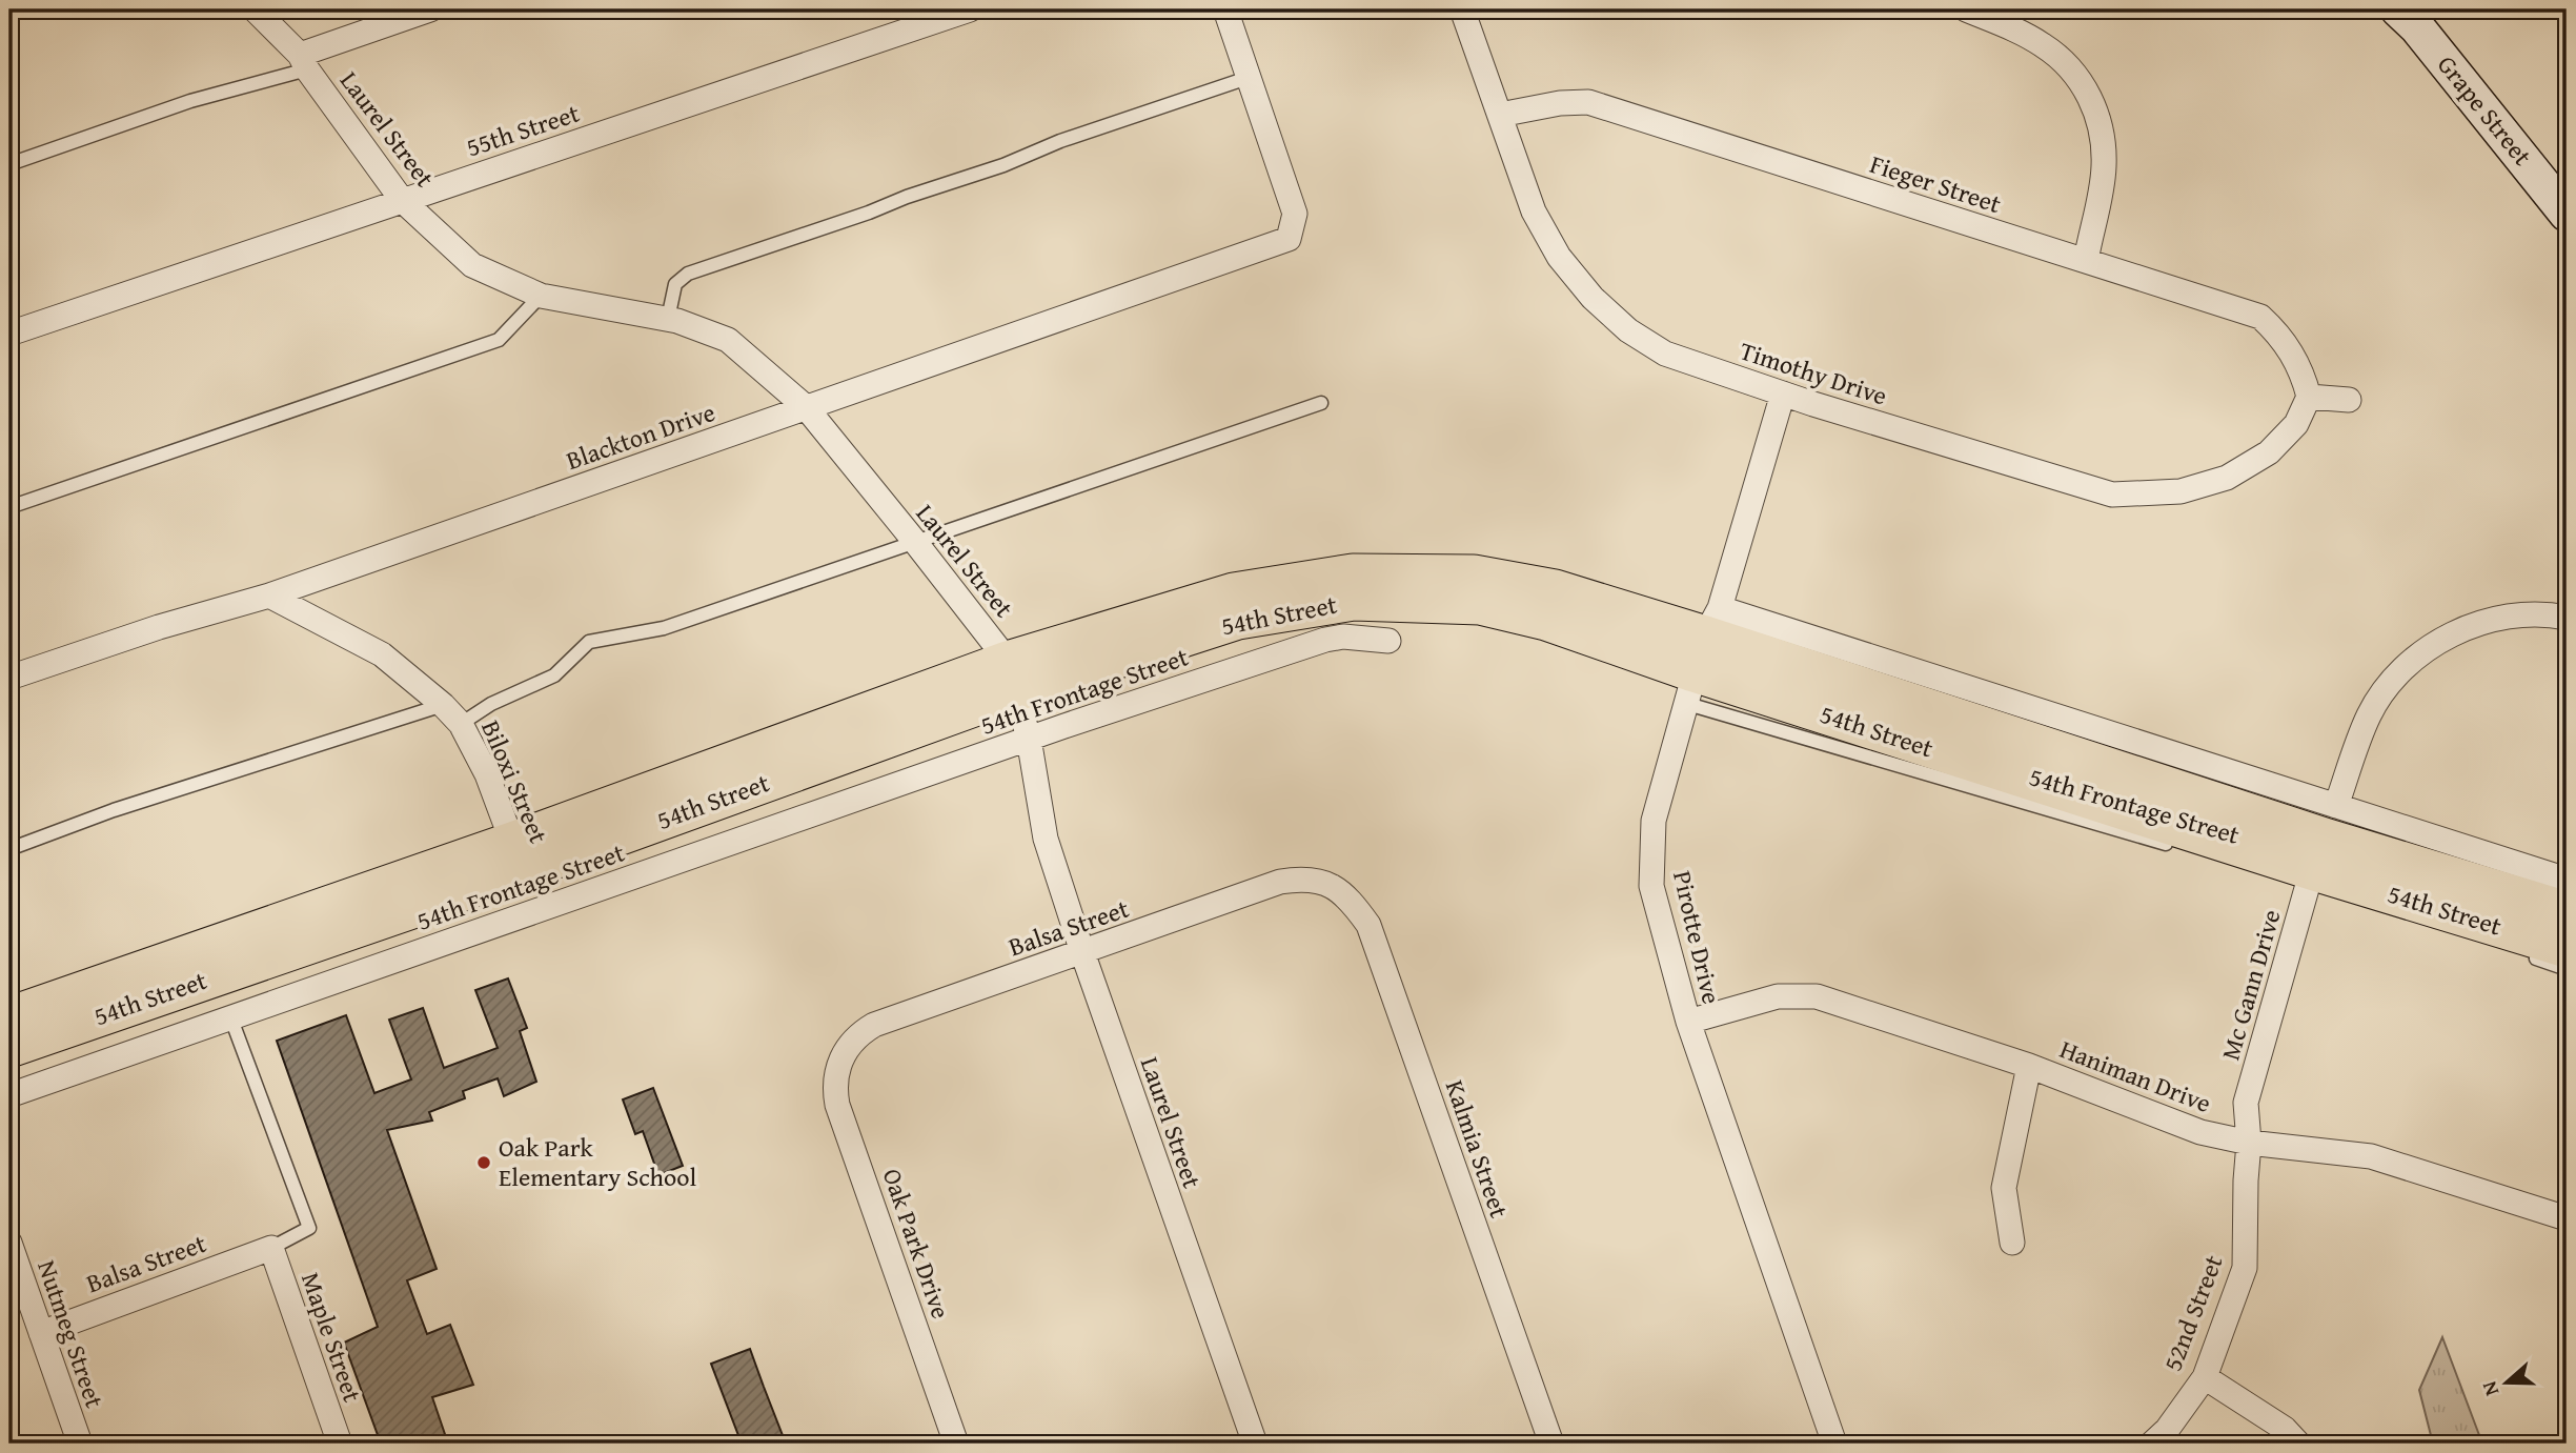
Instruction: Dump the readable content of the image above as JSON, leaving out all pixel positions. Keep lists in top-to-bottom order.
{
  "streets": {
    "main road": ["54th Street"],
    "street": [
      "Grape Street",
      "Laurel Street",
      "55th Street",
      "Fieger Street",
      "Timothy Drive",
      "Blackton Drive",
      "54th Frontage Street",
      "Biloxi Street",
      "Balsa Street",
      "Pirotte Drive",
      "Mc Gann Drive",
      "Haniman Drive",
      "Kalmia Street",
      "Oak Park Drive",
      "52nd Street",
      "Nutmeg Street",
      "Maple Street"
    ]
  },
  "crossings": [
    ["Laurel Street", "55th Street"],
    ["Laurel Street", "Blackton Drive"],
    ["Laurel Street", "54th Street"],
    ["Laurel Street", "54th Frontage Street"],
    ["Laurel Street", "Balsa Street"],
    ["Fieger Street", "Timothy Drive"],
    ["Timothy Drive", "Pirotte Drive"],
    ["Blackton Drive", "Biloxi Street"],
    ["54th Street", "54th Frontage Street"],
    ["54th Street", "Biloxi Street"],
    ["54th Street", "Pirotte Drive"],
    ["54th Frontage Street", "Pirotte Drive"],
    ["Balsa Street", "Kalmia Street"],
    ["Balsa Street", "Oak Park Drive"],
    ["Balsa Street", "Nutmeg Street"],
    ["Balsa Street", "Maple Street"],
    ["Pirotte Drive", "Haniman Drive"],
    ["Mc Gann Drive", "Haniman Drive"],
    ["Mc Gann Drive", "52nd Street"],
    ["Haniman Drive", "52nd Street"]
  ],
  "places": ["Oak Park Elementary School"],
  "north": "left"
}
